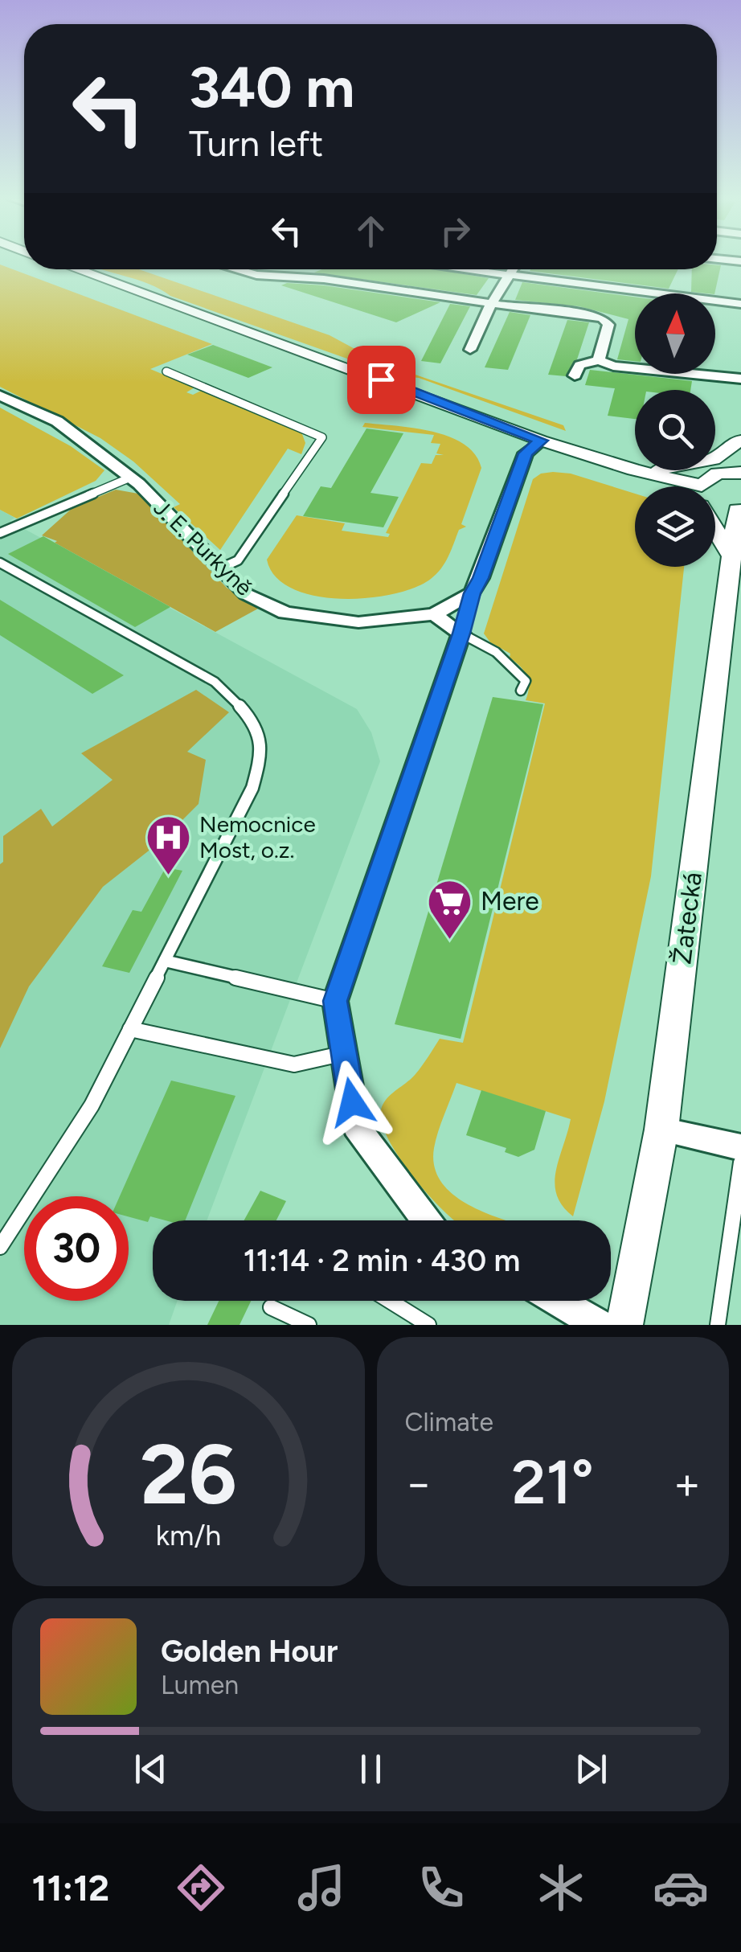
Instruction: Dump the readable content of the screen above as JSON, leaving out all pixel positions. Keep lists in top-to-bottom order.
{
  "streets": {
    "street": ["J. E. Purkyně", "Žatecká"]
  },
  "places": {
    "hospital": ["Nemocnice Most, o.z."],
    "supermarket": ["Mere"]
  },
  "north": "top",
  "page": {
    "turn": ["340 m", "Turn left"],
    "limit": "30",
    "trip": "11:14 · 2 min · 430 m",
    "tile": "Climate",
    "heat": ["−", "21°", "+"],
    "song": ["Golden Hour", "Lumen"],
    "tabs": "11:12",
    "gauge": ["26", "km/h"]
  }
}
